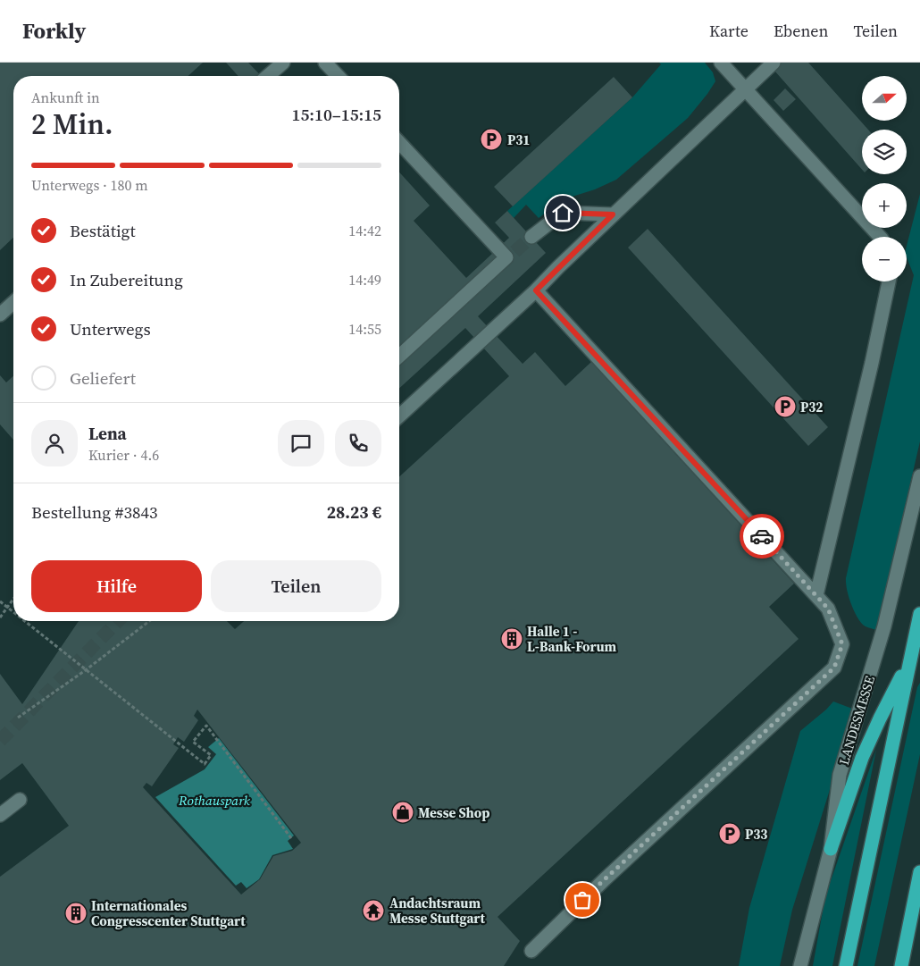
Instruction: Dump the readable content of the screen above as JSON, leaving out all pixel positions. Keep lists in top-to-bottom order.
{
  "streets": {
    "street": ["LANDESMESSE"]
  },
  "parks": ["Rothauspark"],
  "places": {
    "parking": ["P31", "P32", "P33"],
    "building": ["Halle 1 - L-Bank-Forum", "Internationales Congresscenter Stuttgart"],
    "shop": ["Messe Shop"],
    "temple": ["Andachtsraum Messe Stuttgart"]
  },
  "north": "right",
  "page": {
    "header": "Forkly",
    "nav": ["Karte", "Ebenen", "Teilen"],
    "map_buttons": ["+", "−"],
    "heading": ["2 Min.", "Ankunft in", "15:10–15:15"],
    "panel": [
      "Lena",
      "Kurier · 4.6",
      "Bestellung #3843",
      "28.23 €"
    ],
    "bar": "Unterwegs · 180 m",
    "list": [
      ["Bestätigt", "14:42"],
      ["In Zubereitung", "14:49"],
      ["Unterwegs", "14:55"],
      "Geliefert"
    ],
    "buttons": ["Hilfe", "Teilen"]
  }
}
